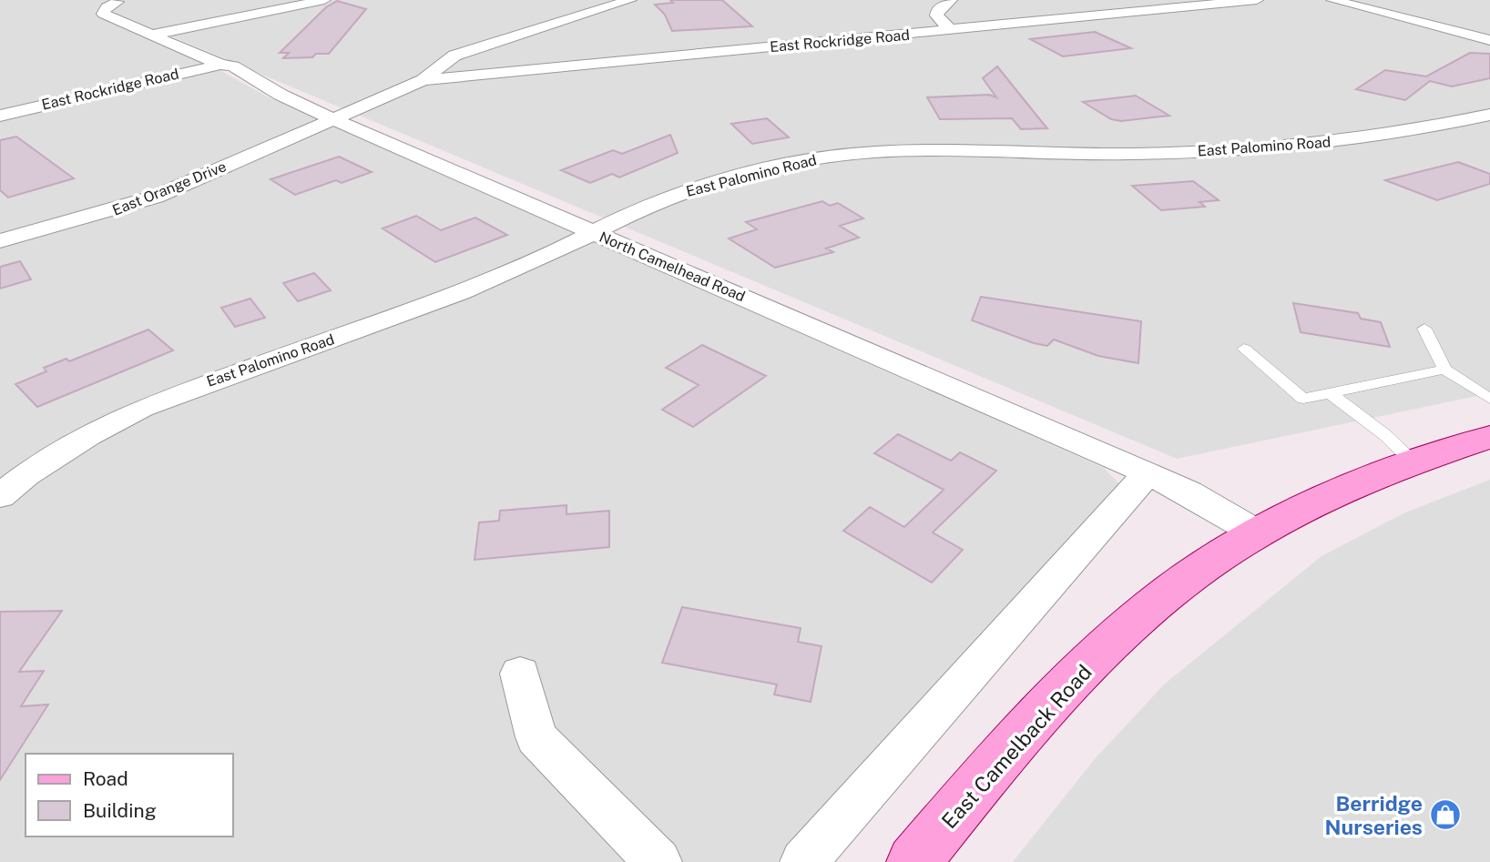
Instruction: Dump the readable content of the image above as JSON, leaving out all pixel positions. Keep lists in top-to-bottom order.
{
  "streets": {
    "main road": ["East Camelback Road"],
    "street": [
      "East Rockridge Road",
      "East Palomino Road",
      "East Orange Drive",
      "North Camelhead Road"
    ]
  },
  "crossings": [
    ["East Rockridge Road", "East Orange Drive"],
    ["East Rockridge Road", "North Camelhead Road"],
    ["East Palomino Road", "North Camelhead Road"],
    ["East Orange Drive", "North Camelhead Road"],
    ["North Camelhead Road", "East Camelback Road"]
  ],
  "places": {
    "shop": ["Berridge Nurseries"]
  },
  "legend": ["Road", "Building"]
}
